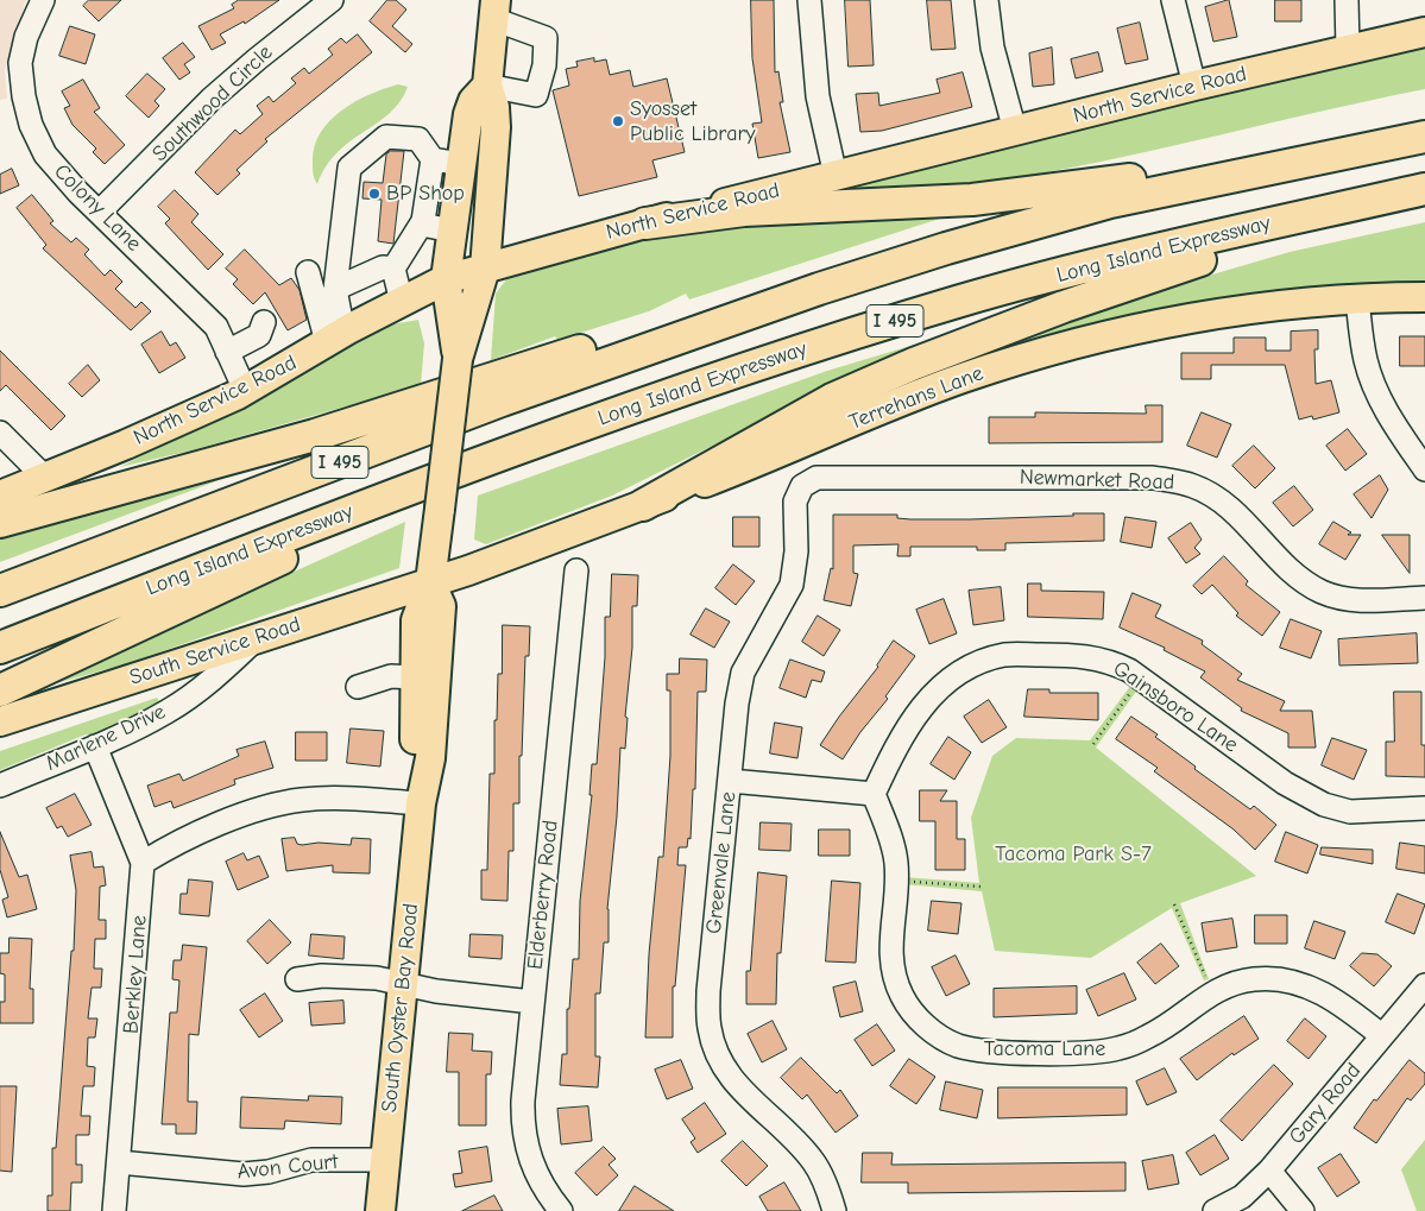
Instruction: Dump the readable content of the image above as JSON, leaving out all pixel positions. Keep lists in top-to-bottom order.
{
  "streets": {
    "highway": ["Long Island Expressway", "I 495"],
    "main road": [
      "North Service Road",
      "Terrehans Lane",
      "South Service Road",
      "South Oyster Bay Road"
    ],
    "street": [
      "Southwood Circle",
      "Colony Lane",
      "Newmarket Road",
      "Gainsboro Lane",
      "Marlene Drive",
      "Greenvale Lane",
      "Elderberry Road",
      "Berkley Lane",
      "Tacoma Lane",
      "Gary Road",
      "Avon Court"
    ]
  },
  "crossings": [
    ["North Service Road", "Colony Lane"],
    ["North Service Road", "South Oyster Bay Road"],
    ["Southwood Circle", "Colony Lane"],
    ["Terrehans Lane", "South Service Road"],
    ["Terrehans Lane", "South Oyster Bay Road"],
    ["Newmarket Road", "Greenvale Lane"],
    ["South Service Road", "Marlene Drive"],
    ["South Service Road", "South Oyster Bay Road"],
    ["Gainsboro Lane", "Tacoma Lane"],
    ["Marlene Drive", "Berkley Lane"],
    ["Berkley Lane", "Avon Court"],
    ["South Oyster Bay Road", "Avon Court"],
    ["Tacoma Lane", "Gary Road"]
  ],
  "parks": ["Tacoma Park S-7"],
  "places": ["Syosset Public Library", "BP Shop"]
}
